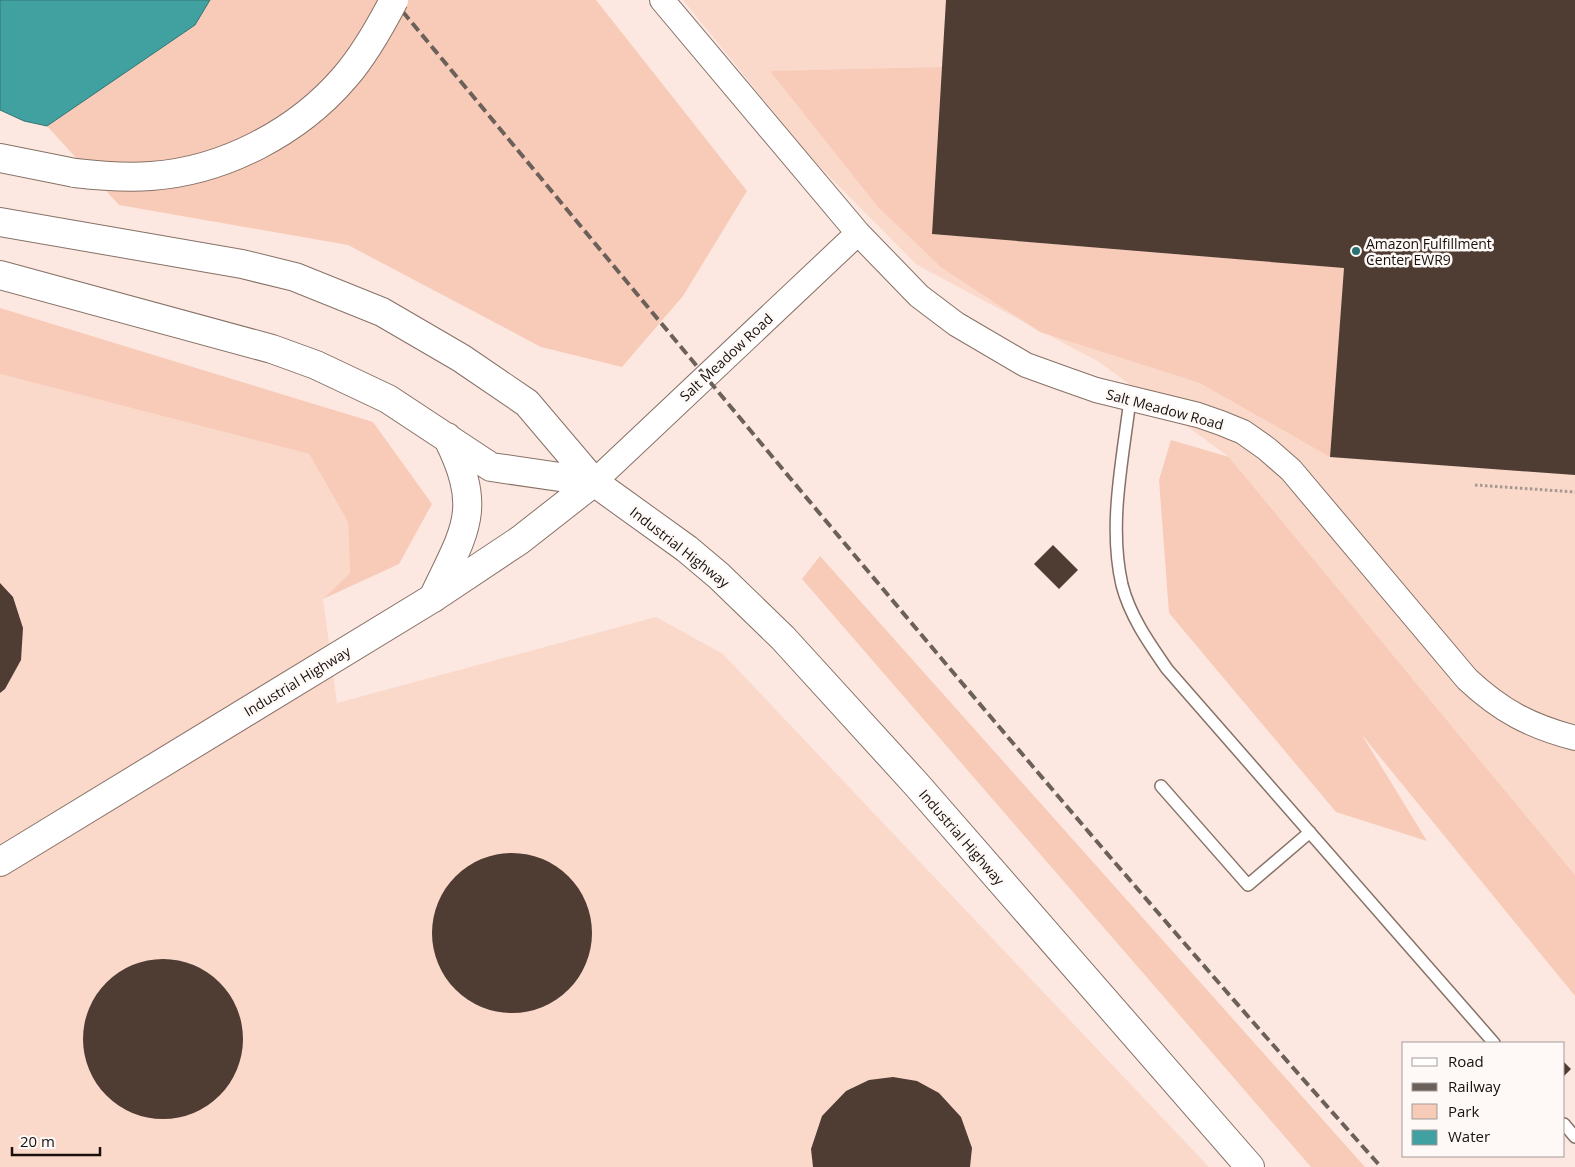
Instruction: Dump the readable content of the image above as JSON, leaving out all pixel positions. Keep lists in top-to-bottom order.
{
  "streets": {
    "main road": ["Industrial Highway"],
    "street": ["Salt Meadow Road"]
  },
  "crossings": [
    ["Salt Meadow Road", "Industrial Highway"]
  ],
  "places": ["Amazon Fulfillment Center EWR9"],
  "legend": [
    "Road",
    "Railway",
    "Park",
    "Water"
  ],
  "scale_bar": "20 m"
}
